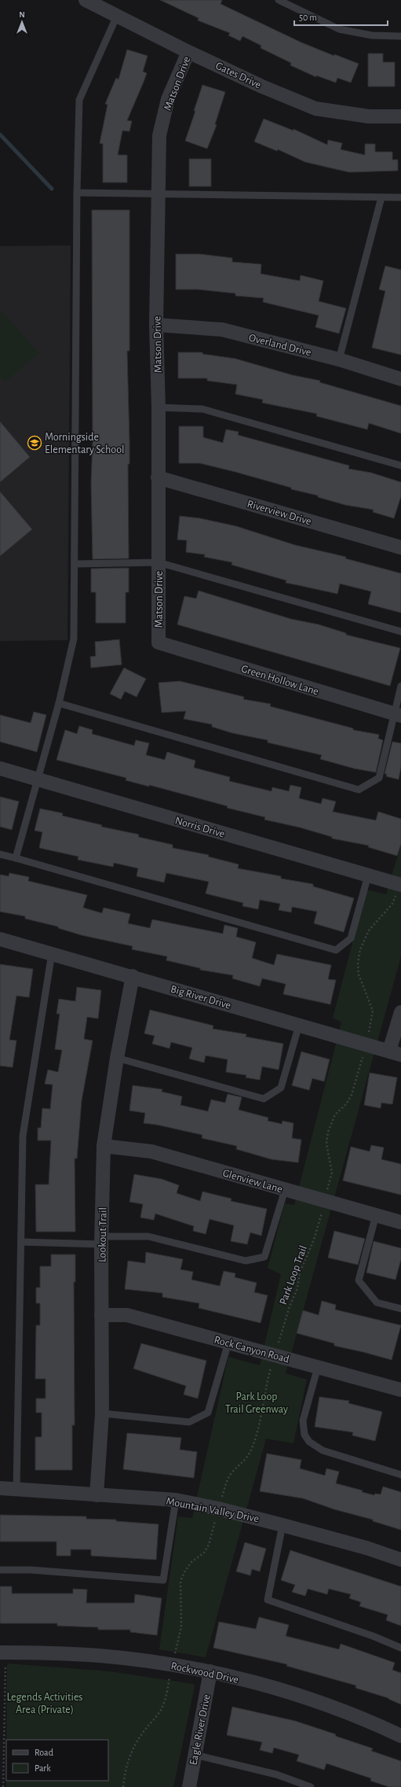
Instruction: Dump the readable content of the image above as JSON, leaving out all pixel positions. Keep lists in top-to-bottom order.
{
  "streets": {
    "street": [
      "Gates Drive",
      "Matson Drive",
      "Overland Drive",
      "Riverview Drive",
      "Green Hollow Lane",
      "Norris Drive",
      "Big River Drive",
      "Glenview Lane",
      "Lookout Trail",
      "Rock Canyon Road",
      "Mountain Valley Drive",
      "Rockwood Drive",
      "Eagle River Drive"
    ],
    "path": ["Park Loop Trail"]
  },
  "crossings": [
    ["Gates Drive", "Matson Drive"],
    ["Matson Drive", "Overland Drive"],
    ["Matson Drive", "Riverview Drive"],
    ["Matson Drive", "Green Hollow Lane"],
    ["Big River Drive", "Lookout Trail"],
    ["Glenview Lane", "Lookout Trail"],
    ["Lookout Trail", "Rock Canyon Road"],
    ["Lookout Trail", "Mountain Valley Drive"],
    ["Rockwood Drive", "Eagle River Drive"]
  ],
  "parks": ["Park Loop Trail Greenway", "Legends Activities Area (Private)"],
  "places": {
    "school or university": ["Morningside Elementary School"]
  },
  "legend": ["Road", "Park"],
  "scale_bar": "50 m",
  "north": "top"
}
